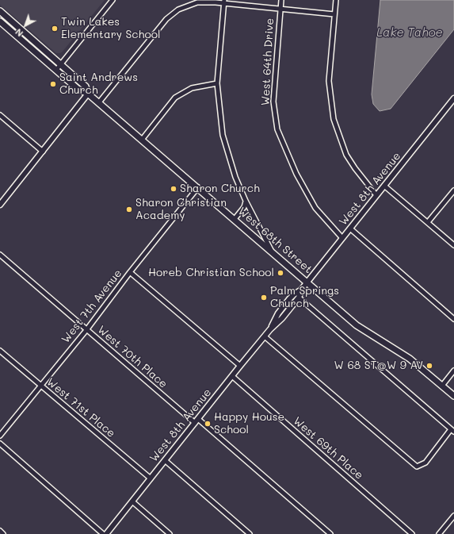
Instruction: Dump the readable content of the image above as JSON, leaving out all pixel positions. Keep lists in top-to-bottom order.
{
  "streets": {
    "main road": ["West 68th Street"],
    "street": [
      "West 64th Drive",
      "West 8th Avenue",
      "West 7th Avenue",
      "West 70th Place",
      "West 71st Place",
      "West 69th Place"
    ]
  },
  "crossings": [
    ["West 64th Drive", "West 8th Avenue"],
    ["West 8th Avenue", "West 68th Street"],
    ["West 8th Avenue", "West 70th Place"],
    ["West 8th Avenue", "West 71st Place"],
    ["West 8th Avenue", "West 69th Place"],
    ["West 68th Street", "West 7th Avenue"],
    ["West 7th Avenue", "West 70th Place"],
    ["West 7th Avenue", "West 71st Place"]
  ],
  "water": ["Lake Tahoe"],
  "places": [
    "Twin Lakes Elementary School",
    "Saint Andrews Church",
    "Sharon Church",
    "Sharon Christian Academy",
    "Horeb Christian School",
    "Palm Springs Church",
    "W 68 ST@W 9 AV",
    "Happy House School"
  ],
  "north": "bottom left"
}
